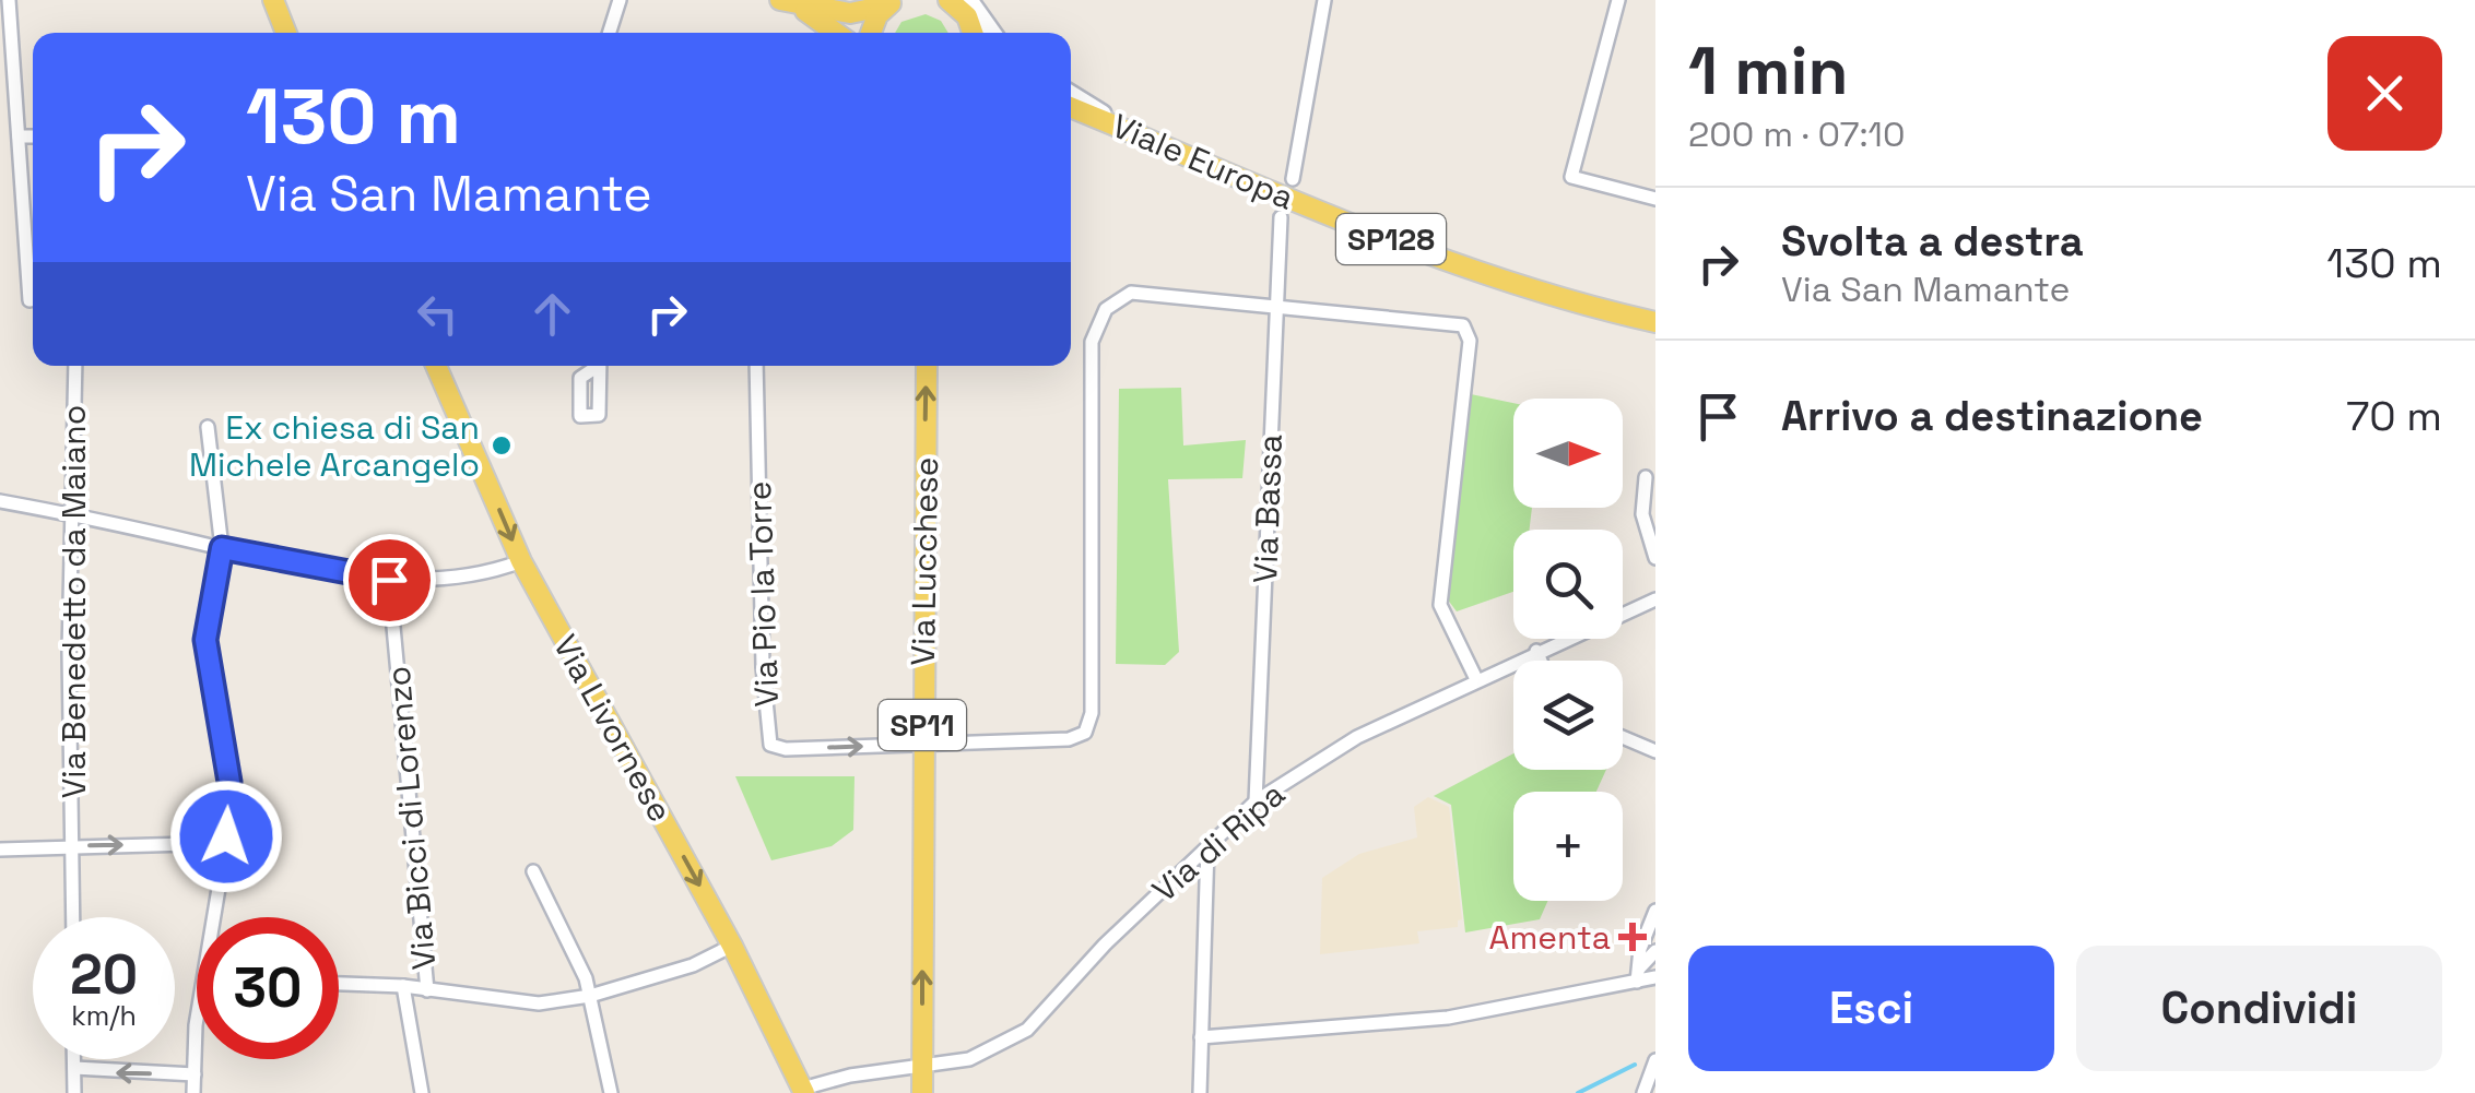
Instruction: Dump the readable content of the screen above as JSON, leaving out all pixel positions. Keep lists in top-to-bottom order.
{
  "streets": {
    "main road": [
      "Viale Europa",
      "SP128",
      "Via Lucchese",
      "SP11",
      "Via Livornese"
    ],
    "street": [
      "Via Bassa",
      "Via Pio la Torre",
      "Via Benedetto da Maiano",
      "Via Bicci di Lorenzo",
      "Via di Ripa"
    ]
  },
  "crossings": [
    ["Viale Europa", "SP128"],
    ["Via Bassa", "Via Pio la Torre"],
    ["Via Bassa", "Via di Ripa"],
    ["Via Lucchese", "Via Pio la Torre"],
    ["Via Lucchese", "Via di Ripa"],
    ["Via Livornese", "Via di Ripa"]
  ],
  "one_way": ["Via Lucchese", "Via Livornese"],
  "places": {
    "other": ["Ex chiesa di San Michele Arcangelo"],
    "health": ["Amenta"]
  },
  "north": "right",
  "page": {
    "heading": ["1 min", "200 m · 07:10"],
    "turn": ["130 m", "Via San Mamante"],
    "list": [
      {
        "name": "Svolta a destra",
        "note": "Via San Mamante",
        "value": "130 m"
      },
      {
        "name": "Arrivo a destinazione",
        "value": "70 m"
      }
    ],
    "map_buttons": "+",
    "speed": "20 km/h",
    "limit": "30",
    "buttons": ["Esci", "Condividi"]
  }
}
